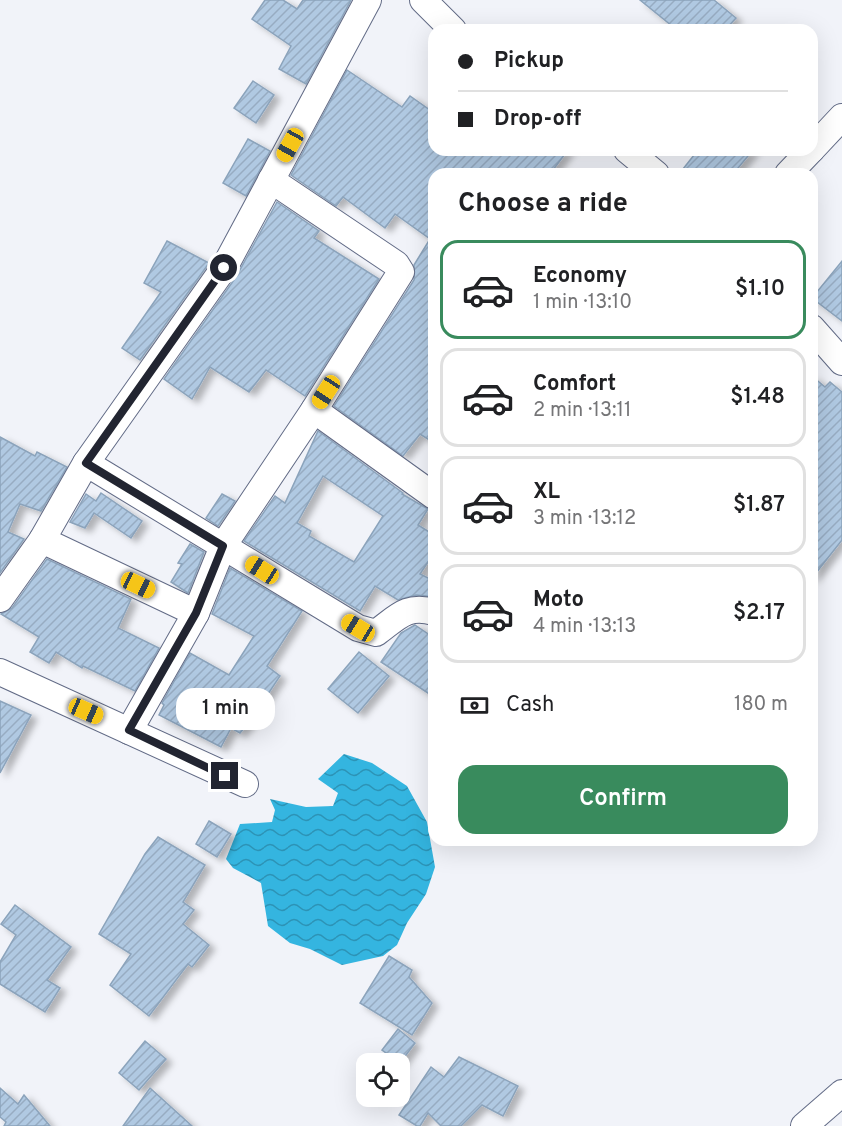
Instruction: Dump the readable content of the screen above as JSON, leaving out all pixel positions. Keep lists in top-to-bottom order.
{
  "page": {
    "banner": ["Pickup", "Drop-off"],
    "heading": "Choose a ride",
    "list": [
      {
        "name": "Economy",
        "note": "1 min · 13:10",
        "value": "$1.10"
      },
      {
        "name": "Comfort",
        "note": "2 min · 13:11",
        "value": "$1.48"
      },
      {
        "name": "XL",
        "note": "3 min · 13:12",
        "value": "$1.87"
      },
      {
        "name": "Moto",
        "note": "4 min · 13:13",
        "value": "$2.17"
      }
    ],
    "pay": ["Cash", "180 m"],
    "bubble": "1 min",
    "buttons": "Confirm"
  }
}
